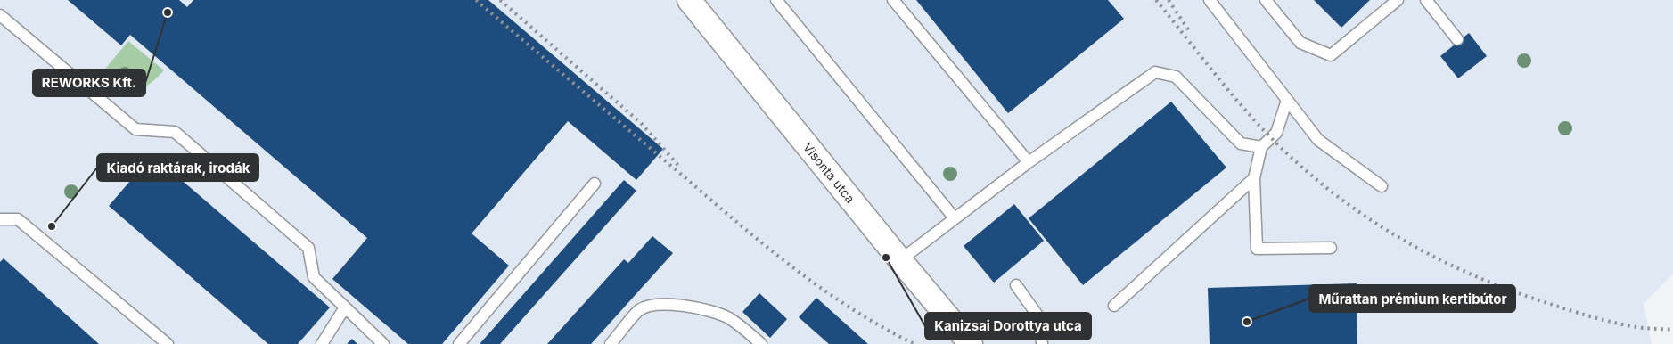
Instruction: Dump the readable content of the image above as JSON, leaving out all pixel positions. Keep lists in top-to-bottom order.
{
  "streets": {
    "street": ["Visonta utca"]
  },
  "places": [
    "REWORKS Kft.",
    "Kiadó raktárak, irodák",
    "Kanizsai Dorottya utca",
    "Műrattan prémium kertibútor"
  ]
}
